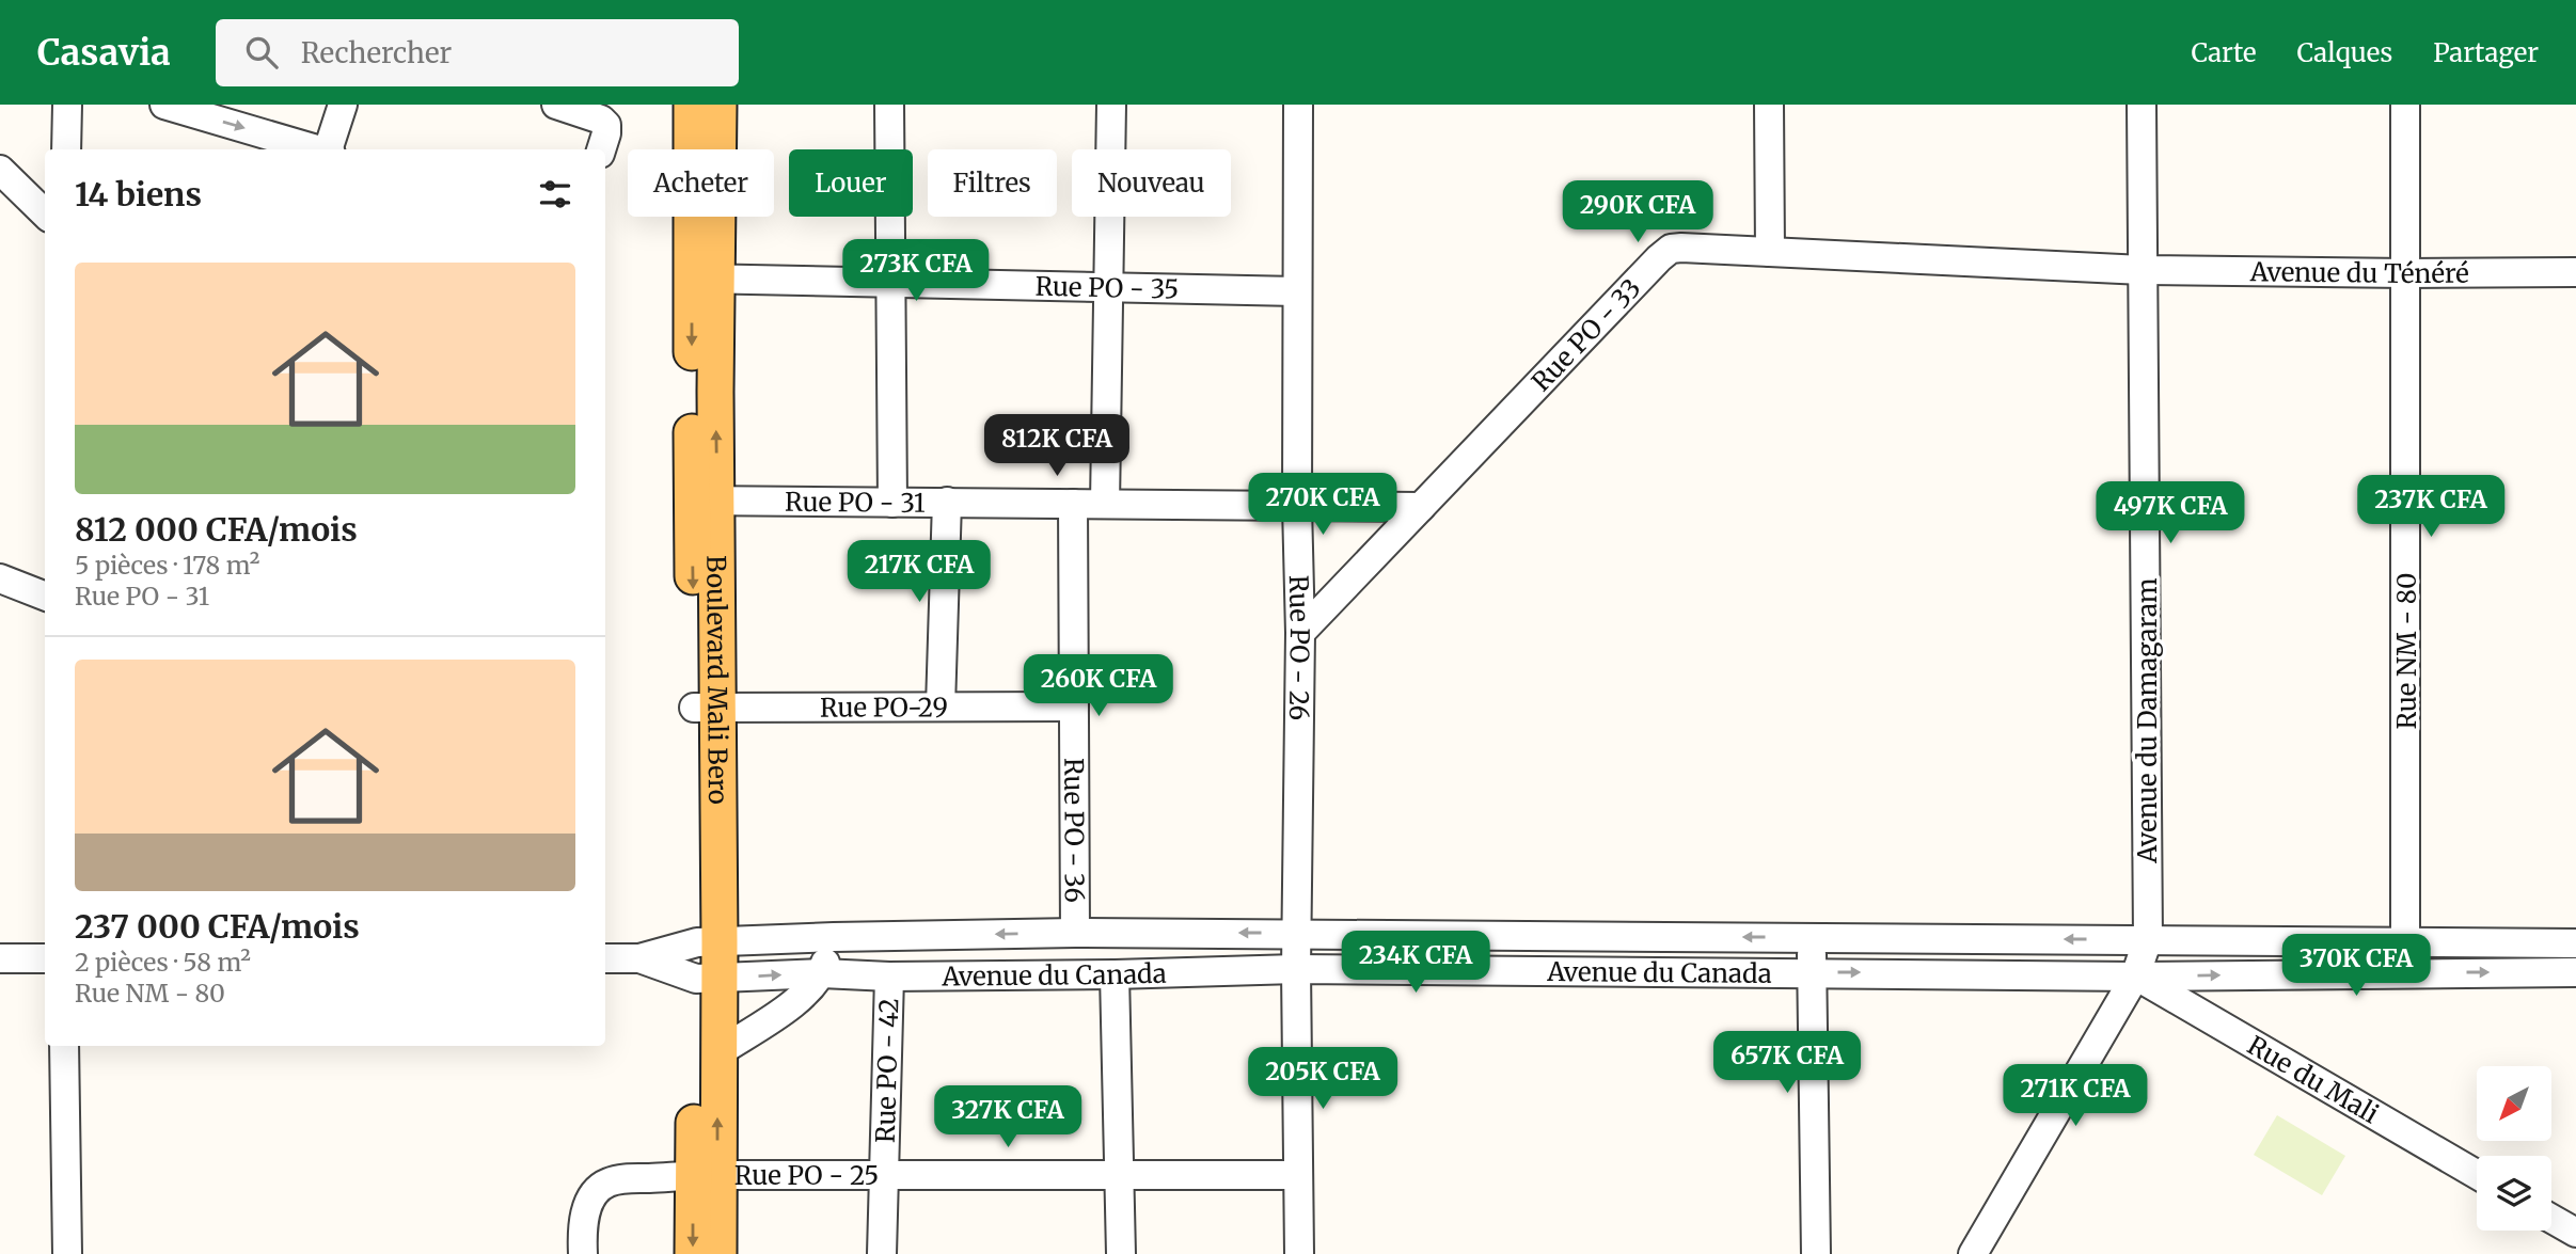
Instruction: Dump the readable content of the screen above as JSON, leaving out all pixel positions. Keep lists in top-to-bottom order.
{
  "streets": {
    "main road": ["Boulevard Mali Bero"],
    "street": [
      "Avenue du Ténéré",
      "Rue PO - 35",
      "Rue PO - 33",
      "Rue PO - 31",
      "Rue PO - 26",
      "Rue NM - 80",
      "Rue PO-29",
      "Avenue du Damagaram",
      "Rue PO - 36",
      "Avenue du Canada",
      "Rue PO - 42",
      "Rue du Mali",
      "Rue PO - 25"
    ]
  },
  "crossings": [
    ["Avenue du Ténéré", "Rue PO - 33"],
    ["Avenue du Ténéré", "Rue NM - 80"],
    ["Avenue du Ténéré", "Avenue du Damagaram"],
    ["Rue PO - 35", "Rue PO - 26"],
    ["Rue PO - 35", "Boulevard Mali Bero"],
    ["Rue PO - 33", "Rue PO - 31"],
    ["Rue PO - 33", "Rue PO - 26"],
    ["Rue PO - 33", "Avenue du Damagaram"],
    ["Rue PO - 31", "Rue PO - 26"],
    ["Rue PO - 31", "Boulevard Mali Bero"],
    ["Rue PO - 31", "Rue PO - 36"],
    ["Rue PO - 26", "Avenue du Canada"],
    ["Rue PO - 26", "Rue PO - 25"],
    ["Rue NM - 80", "Avenue du Canada"],
    ["Boulevard Mali Bero", "Rue PO-29"],
    ["Boulevard Mali Bero", "Avenue du Canada"],
    ["Boulevard Mali Bero", "Rue PO - 25"],
    ["Rue PO-29", "Rue PO - 36"],
    ["Avenue du Damagaram", "Avenue du Canada"],
    ["Avenue du Damagaram", "Rue du Mali"],
    ["Rue PO - 36", "Avenue du Canada"],
    ["Avenue du Canada", "Rue PO - 42"],
    ["Avenue du Canada", "Rue du Mali"],
    ["Rue PO - 42", "Rue PO - 25"]
  ],
  "north": "bottom left",
  "page": {
    "header": "Casavia",
    "search": "Rechercher",
    "nav": ["Carte", "Calques", "Partager"],
    "chip": [
      "Acheter",
      "Louer",
      "Filtres",
      "Nouveau"
    ],
    "heading": "14 biens",
    "price": [
      "290K CFA",
      "273K CFA",
      "812K CFA",
      "270K CFA",
      "237K CFA",
      "497K CFA",
      "217K CFA",
      "260K CFA",
      "234K CFA",
      "370K CFA",
      "657K CFA",
      "205K CFA",
      "271K CFA",
      "327K CFA"
    ],
    "list": [
      {
        "name": "812 000 CFA/mois",
        "note": "5 pièces · 178 m² · Rue PO - 31"
      },
      {
        "name": "237 000 CFA/mois",
        "note": "2 pièces · 58 m² · Rue NM - 80"
      }
    ]
  }
}
